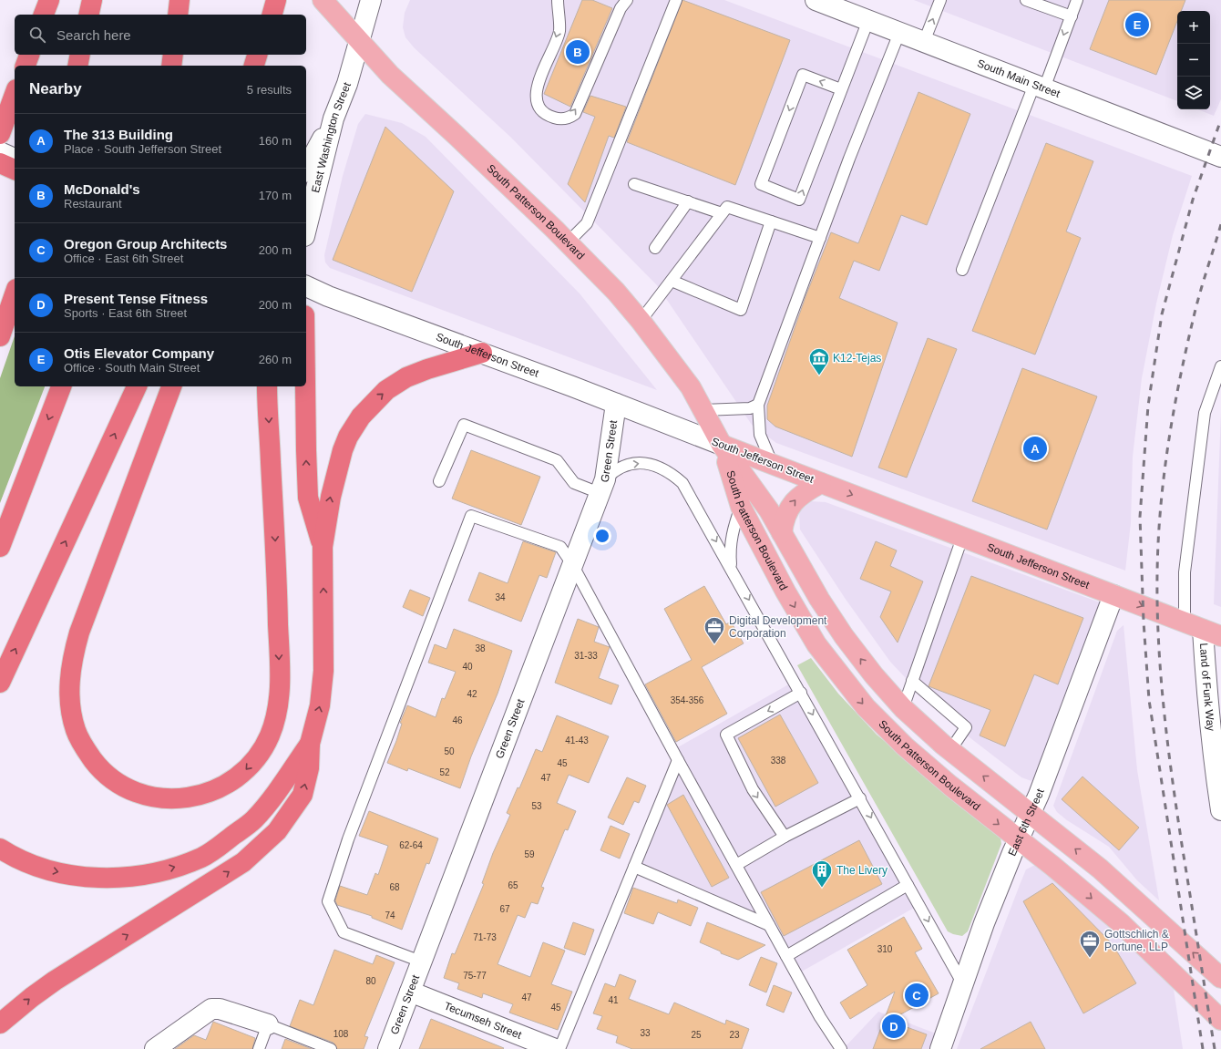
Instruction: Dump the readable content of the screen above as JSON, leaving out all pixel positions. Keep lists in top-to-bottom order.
{
  "streets": {
    "main road": ["South Patterson Boulevard", "South Jefferson Street"],
    "street": [
      "South Main Street",
      "East Washington Street",
      "Green Street",
      "Land of Funk Way",
      "East 6th Street",
      "Tecumseh Street"
    ]
  },
  "crossings": [
    ["East Washington Street", "South Patterson Boulevard"],
    ["South Patterson Boulevard", "South Jefferson Street"],
    ["South Patterson Boulevard", "East 6th Street"],
    ["South Jefferson Street", "Green Street"],
    ["South Jefferson Street", "Land of Funk Way"],
    ["South Jefferson Street", "East 6th Street"],
    ["Green Street", "Tecumseh Street"]
  ],
  "places": {
    "museum": ["K12-Tejas"],
    "office": ["Digital Development Corporation", "Gottschlich & Portune, LLP"],
    "building": ["The Livery"]
  },
  "house_numbers": [
    "34",
    "38",
    "31-33",
    "40",
    "42",
    "354-356",
    "46",
    "41-43",
    "50",
    "338",
    "45",
    "52",
    "47",
    "53",
    "62-64",
    "59",
    "65",
    "68",
    "67",
    "74",
    "71-73",
    "310",
    "75-77",
    "80",
    "47",
    "41",
    "45",
    "33",
    "108",
    "25",
    "23"
  ],
  "page": {
    "map_buttons": ["+", "−"],
    "pins": [
      "E",
      "B",
      "A",
      "C",
      "D"
    ],
    "search": "Search here",
    "heading": ["Nearby", "5 results"],
    "list": [
      {
        "mark": "A",
        "name": "The 313 Building",
        "note": "Place · South Jefferson Street",
        "value": "160 m"
      },
      {
        "mark": "B",
        "name": "McDonald's",
        "note": "Restaurant",
        "value": "170 m"
      },
      {
        "mark": "C",
        "name": "Oregon Group Architects",
        "note": "Office · East 6th Street",
        "value": "200 m"
      },
      {
        "mark": "D",
        "name": "Present Tense Fitness",
        "note": "Sports · East 6th Street",
        "value": "200 m"
      },
      {
        "mark": "E",
        "name": "Otis Elevator Company",
        "note": "Office · South Main Street",
        "value": "260 m"
      }
    ]
  }
}
